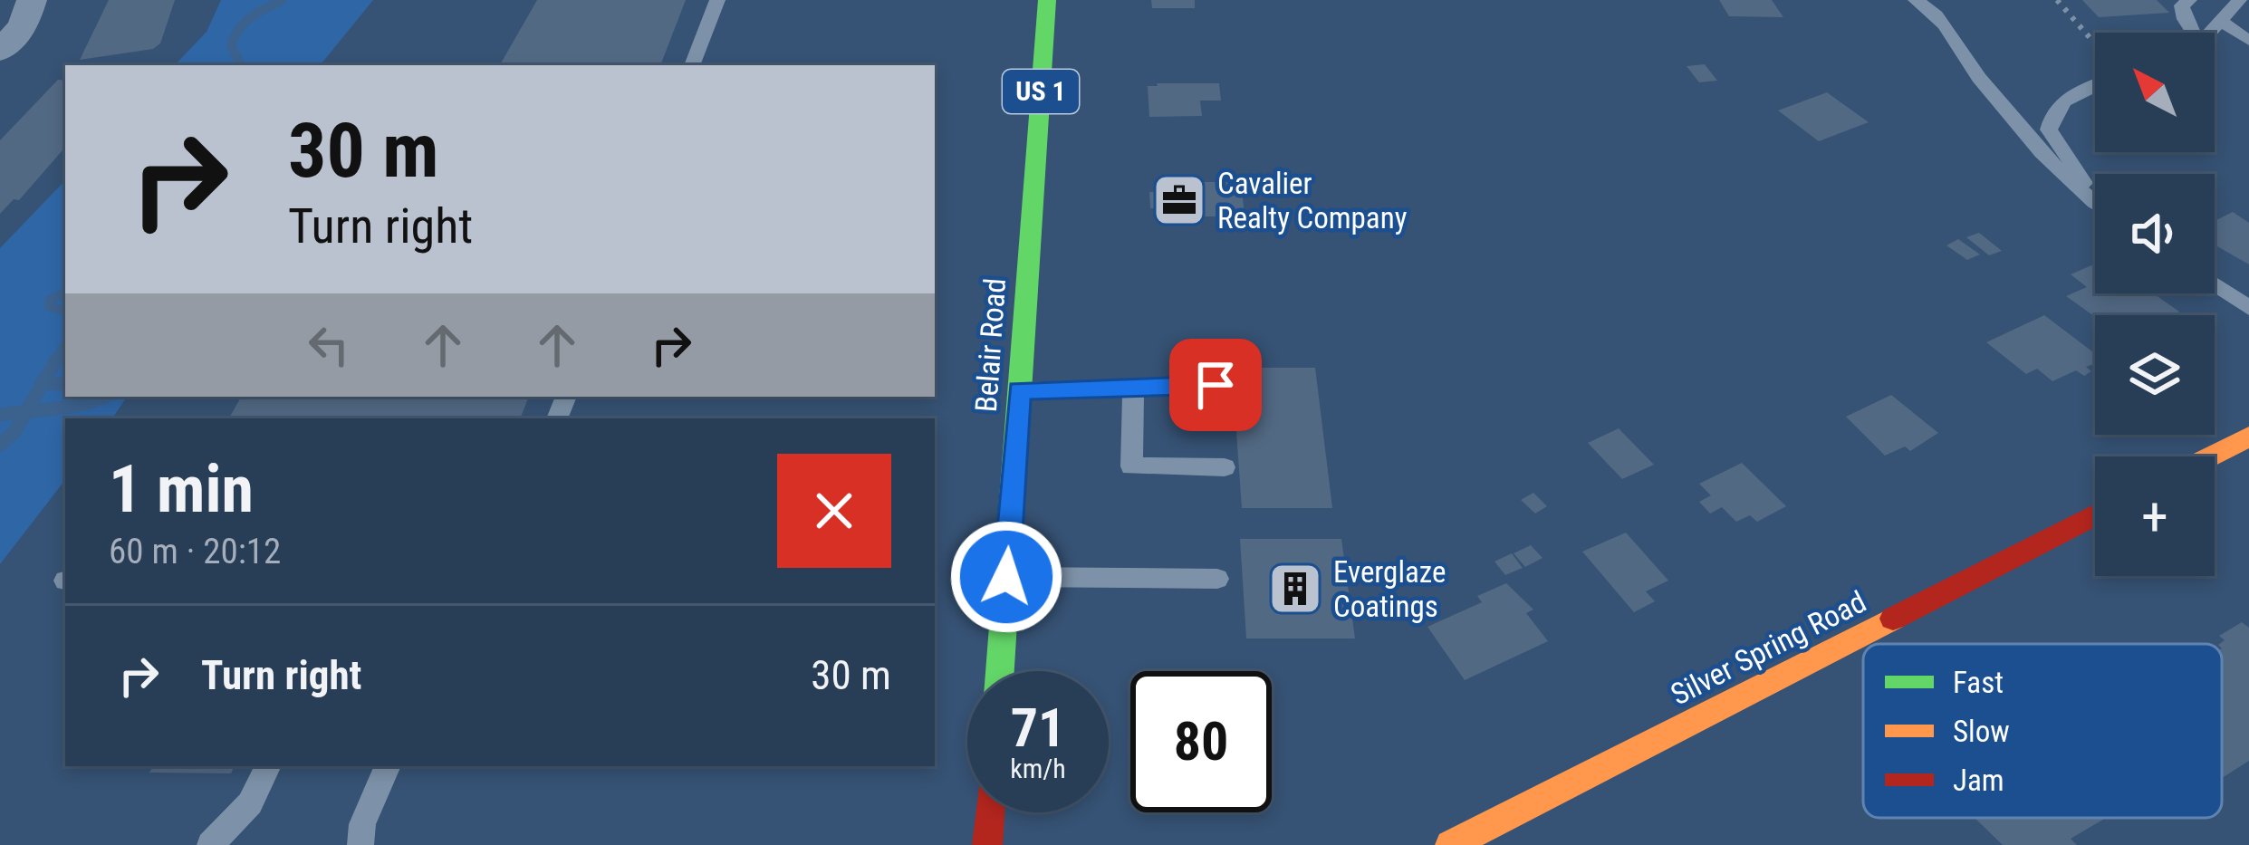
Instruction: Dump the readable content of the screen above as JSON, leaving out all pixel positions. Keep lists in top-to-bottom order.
{
  "streets": {
    "main road": ["US 1", "Belair Road", "Silver Spring Road"]
  },
  "places": {
    "office": ["Cavalier Realty Company"],
    "building": ["Everglaze Coatings"]
  },
  "legend": ["Fast", "Slow", "Jam"],
  "north": "top left",
  "page": {
    "map_buttons": "+",
    "turn": ["30 m", "Turn right"],
    "heading": ["1 min", "60 m · 20:12"],
    "list": [
      {
        "name": "Turn right",
        "value": "30 m"
      }
    ],
    "speed": "71 km/h",
    "limit": "80"
  }
}
